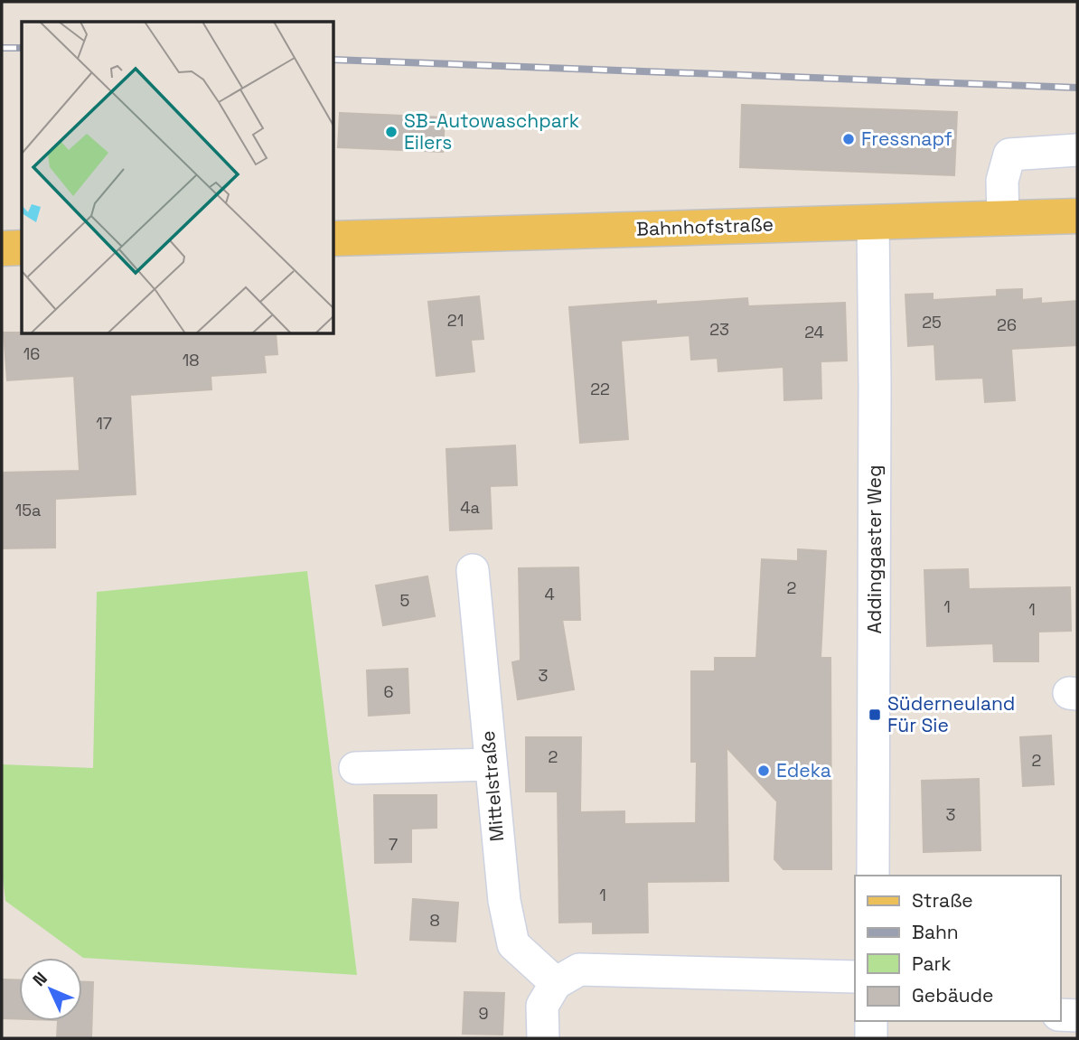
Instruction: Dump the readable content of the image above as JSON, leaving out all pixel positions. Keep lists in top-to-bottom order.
{
  "streets": {
    "main road": ["Bahnhofstraße"],
    "street": ["Addinggaster Weg", "Mittelstraße"]
  },
  "crossings": [
    ["Bahnhofstraße", "Addinggaster Weg"]
  ],
  "places": {
    "other": ["SB-Autowaschpark Eilers", "Fressnapf", "Edeka"],
    "transit": ["Süderneuland Für Sie"]
  },
  "house_numbers": [
    "21",
    "25",
    "26",
    "23",
    "24",
    "16",
    "18",
    "22",
    "17",
    "4a",
    "15a",
    "2",
    "4",
    "5",
    "1",
    "1",
    "3",
    "6",
    "2",
    "2",
    "3",
    "7",
    "1",
    "8",
    "9"
  ],
  "legend": [
    "Straße",
    "Bahn",
    "Park",
    "Gebäude"
  ],
  "north": "top left"
}
